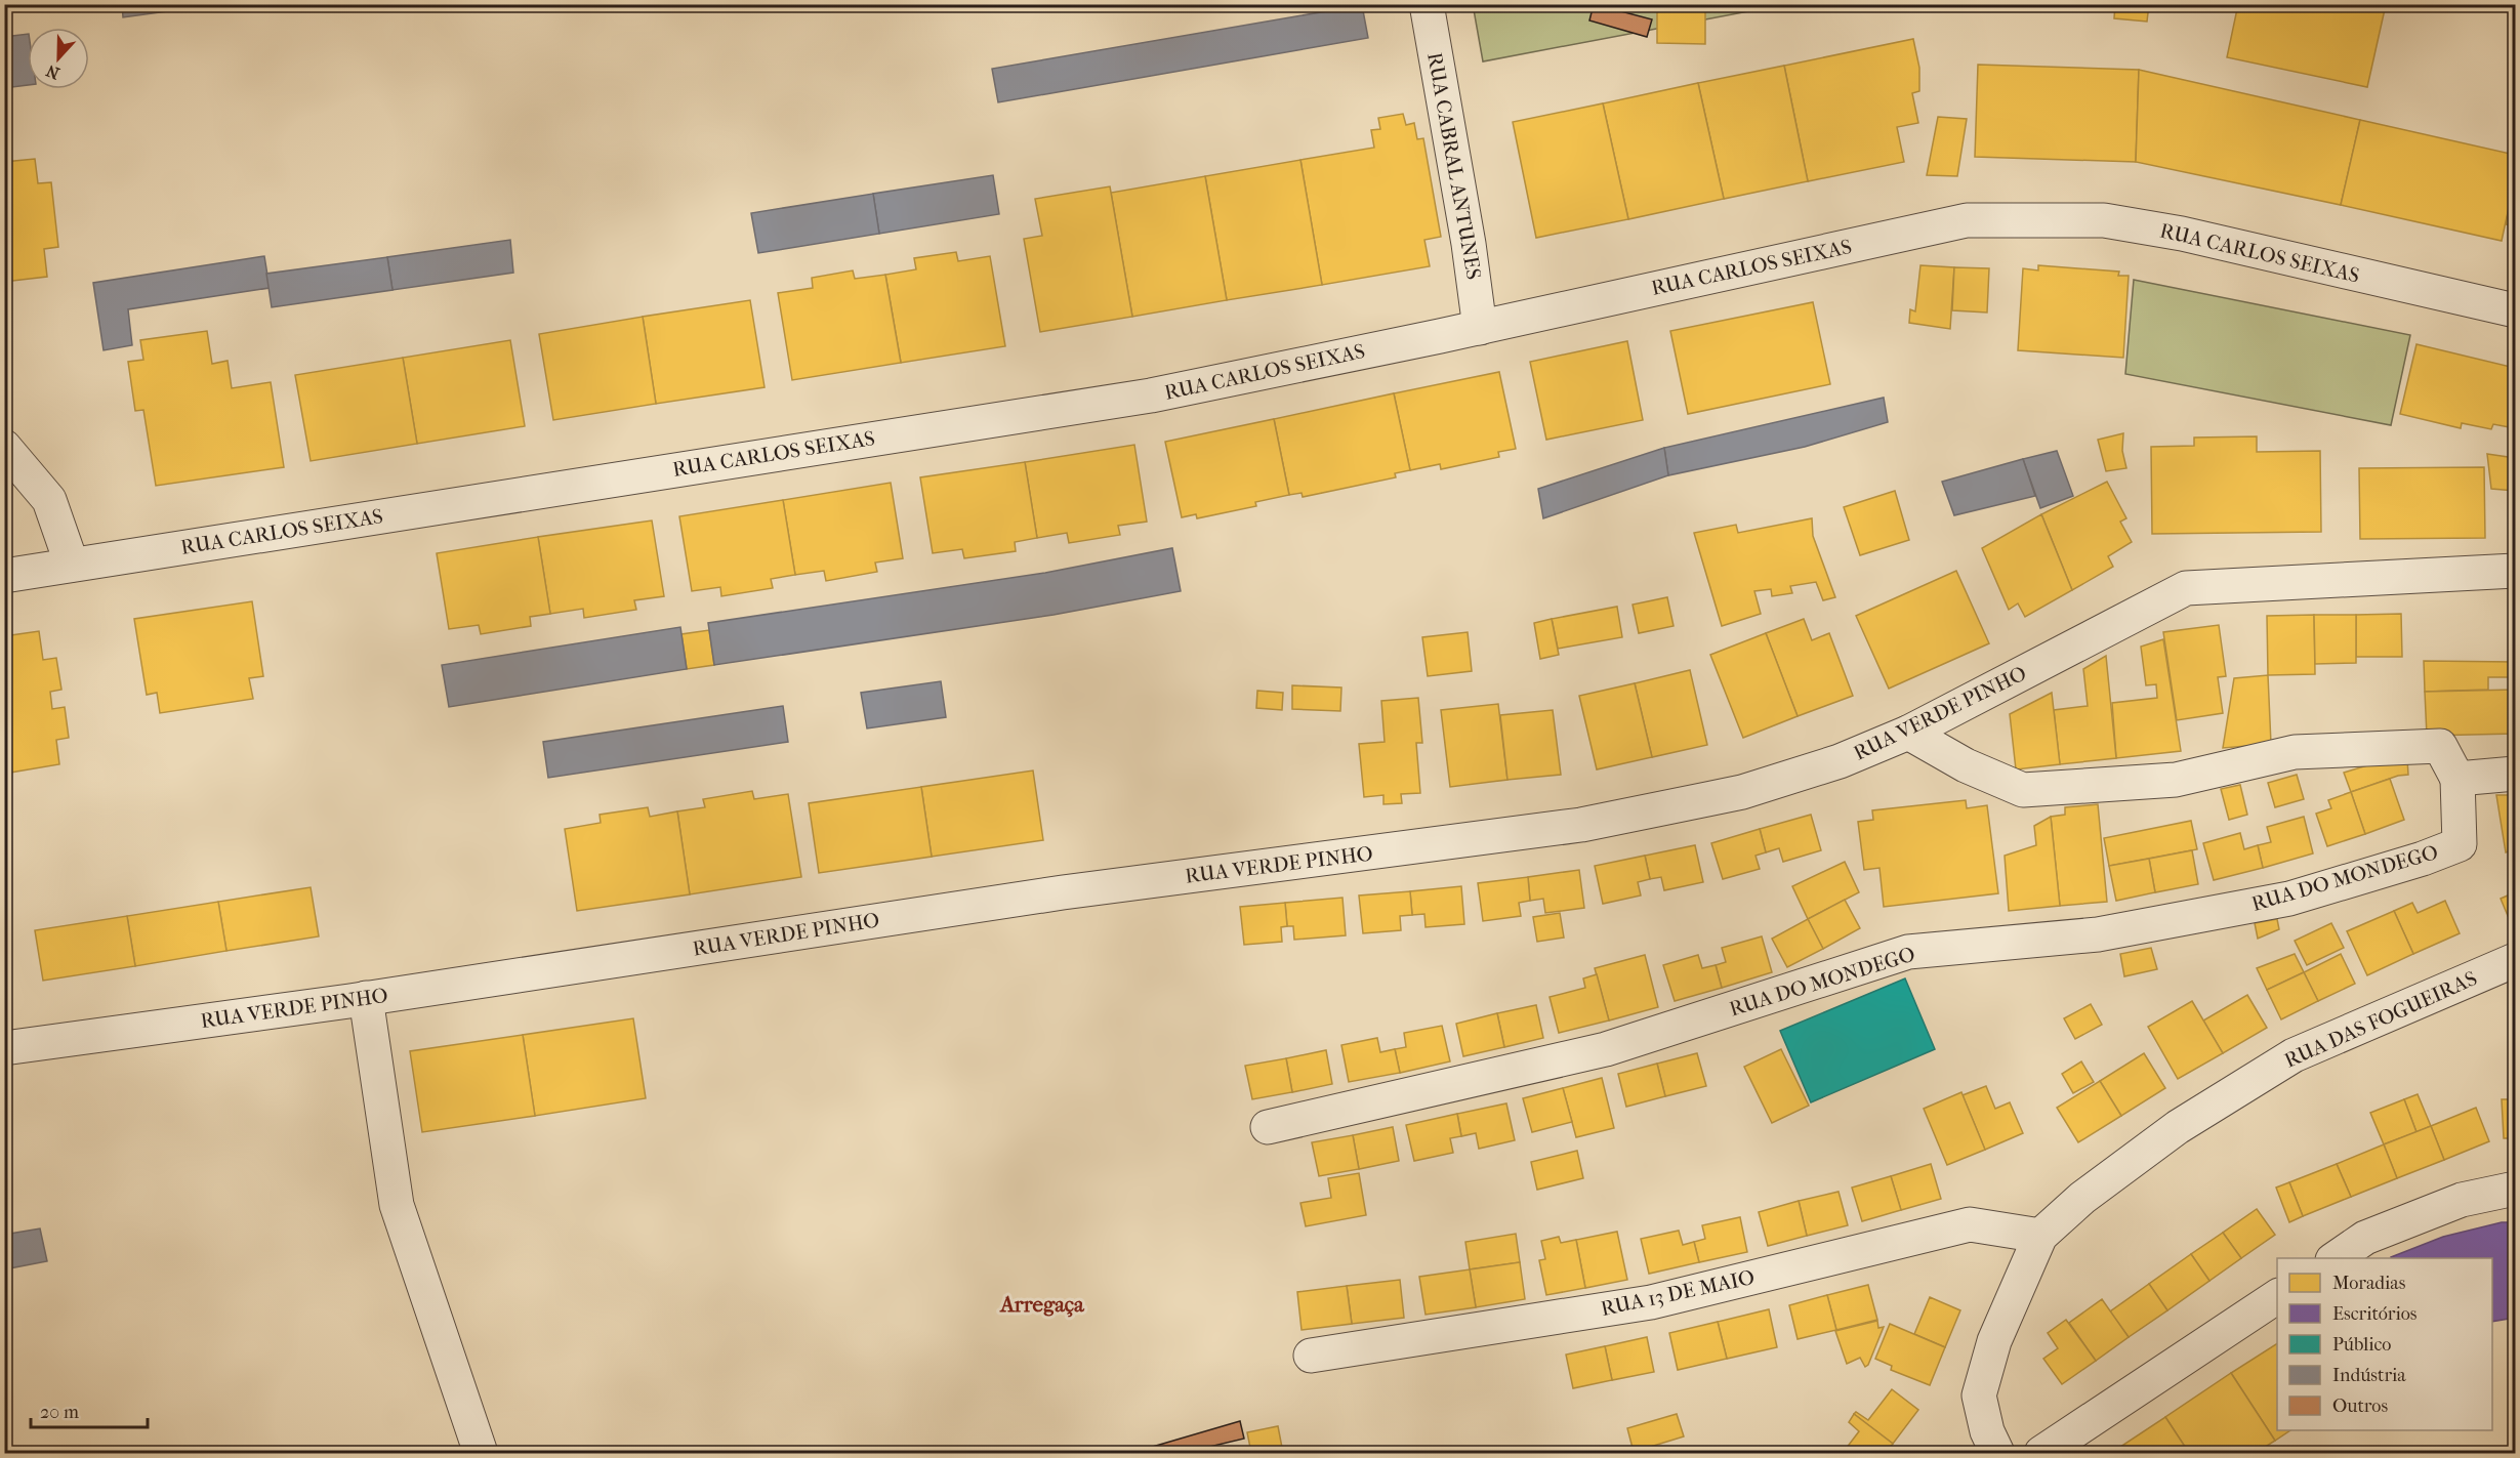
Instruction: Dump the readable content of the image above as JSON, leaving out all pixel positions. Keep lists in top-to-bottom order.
{
  "streets": {
    "street": [
      "RUA CABRAL ANTUNES",
      "RUA CARLOS SEIXAS",
      "RUA VERDE PINHO",
      "RUA DO MONDEGO",
      "RUA DAS FOGUEIRAS",
      "RUA 13 DE MAIO"
    ]
  },
  "crossings": [
    ["RUA CABRAL ANTUNES", "RUA CARLOS SEIXAS"],
    ["RUA DAS FOGUEIRAS", "RUA 13 DE MAIO"]
  ],
  "districts": ["Arregaça"],
  "legend": [
    "Moradias",
    "Escritórios",
    "Público",
    "Indústria",
    "Outros"
  ],
  "scale_bar": "20 m",
  "north": "bottom"
}
